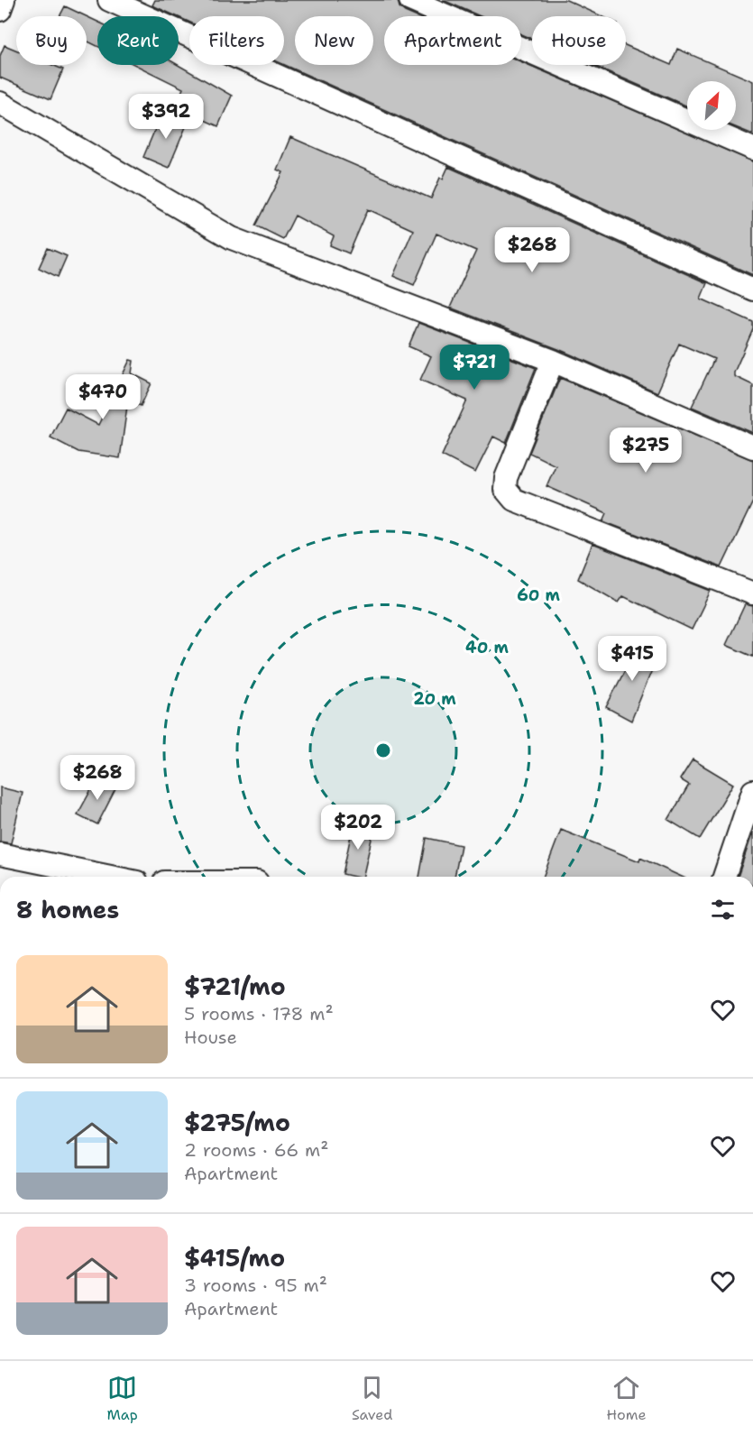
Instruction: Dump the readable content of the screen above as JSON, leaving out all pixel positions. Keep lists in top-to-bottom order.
{
  "north": "top right",
  "page": {
    "chip": [
      "Buy",
      "Rent",
      "Filters",
      "New",
      "Apartment",
      "House"
    ],
    "price": [
      "$392",
      "$268",
      "$721",
      "$470",
      "$275",
      "$415",
      "$268",
      "$202"
    ],
    "heading": "8 homes",
    "list": [
      {
        "name": "$721/mo",
        "note": "5 rooms · 178 m² · House"
      },
      {
        "name": "$275/mo",
        "note": "2 rooms · 66 m² · Apartment"
      },
      {
        "name": "$415/mo",
        "note": "3 rooms · 95 m² · Apartment"
      }
    ],
    "tabs": ["Map", "Saved", "Home"]
  },
  "rings": ["60 m", "40 m", "20 m"]
}
